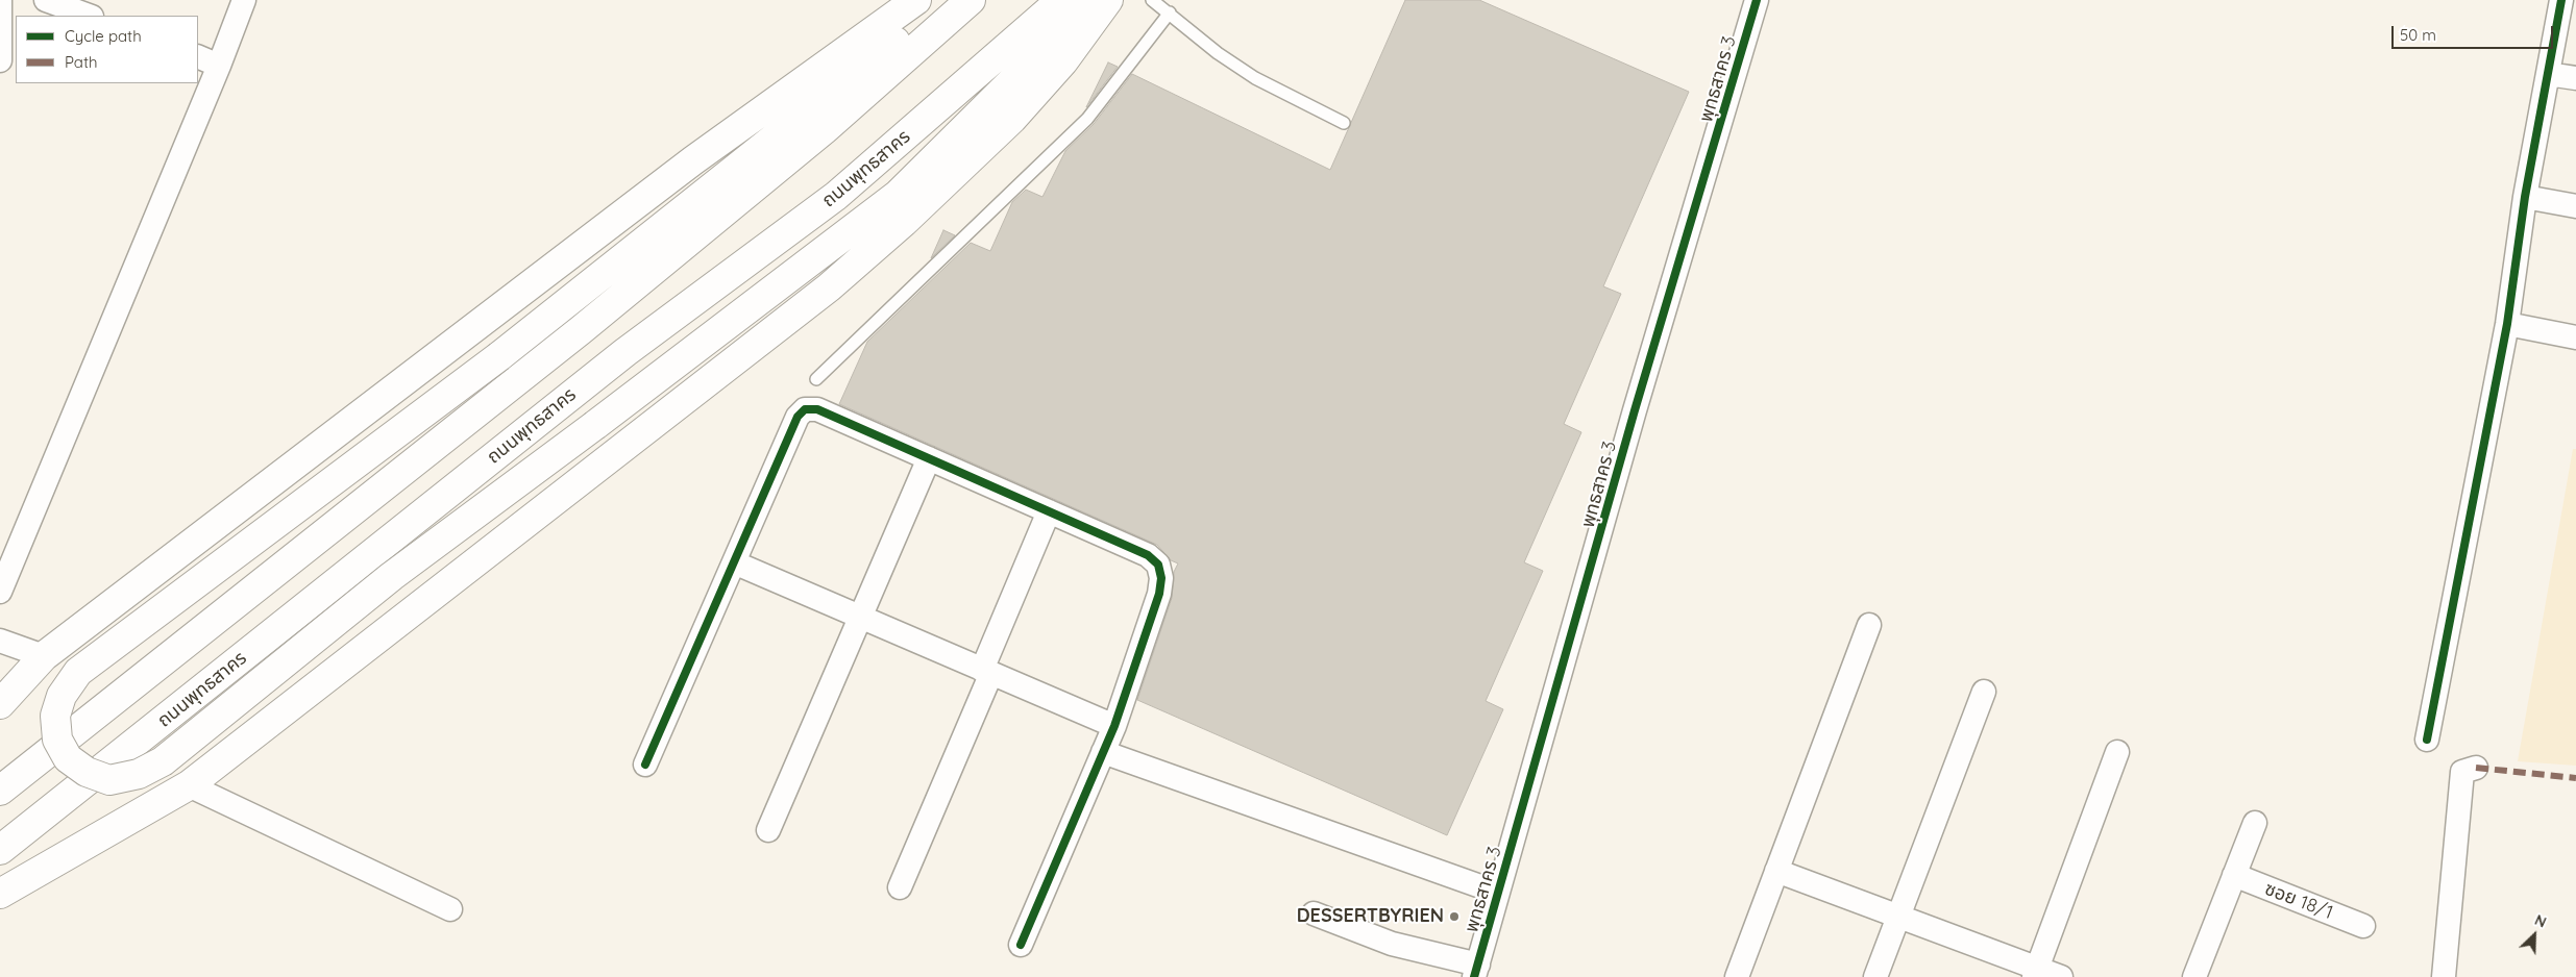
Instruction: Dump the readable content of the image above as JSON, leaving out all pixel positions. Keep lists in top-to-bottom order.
{
  "streets": {
    "main road": ["ถนนพุทธสาคร"],
    "street": ["พุทธสาคร 3", "ซอย 18/1"]
  },
  "places": ["DESSERTBYRIEN"],
  "legend": ["Cycle path", "Path"],
  "scale_bar": "50 m",
  "north": "top right"
}
